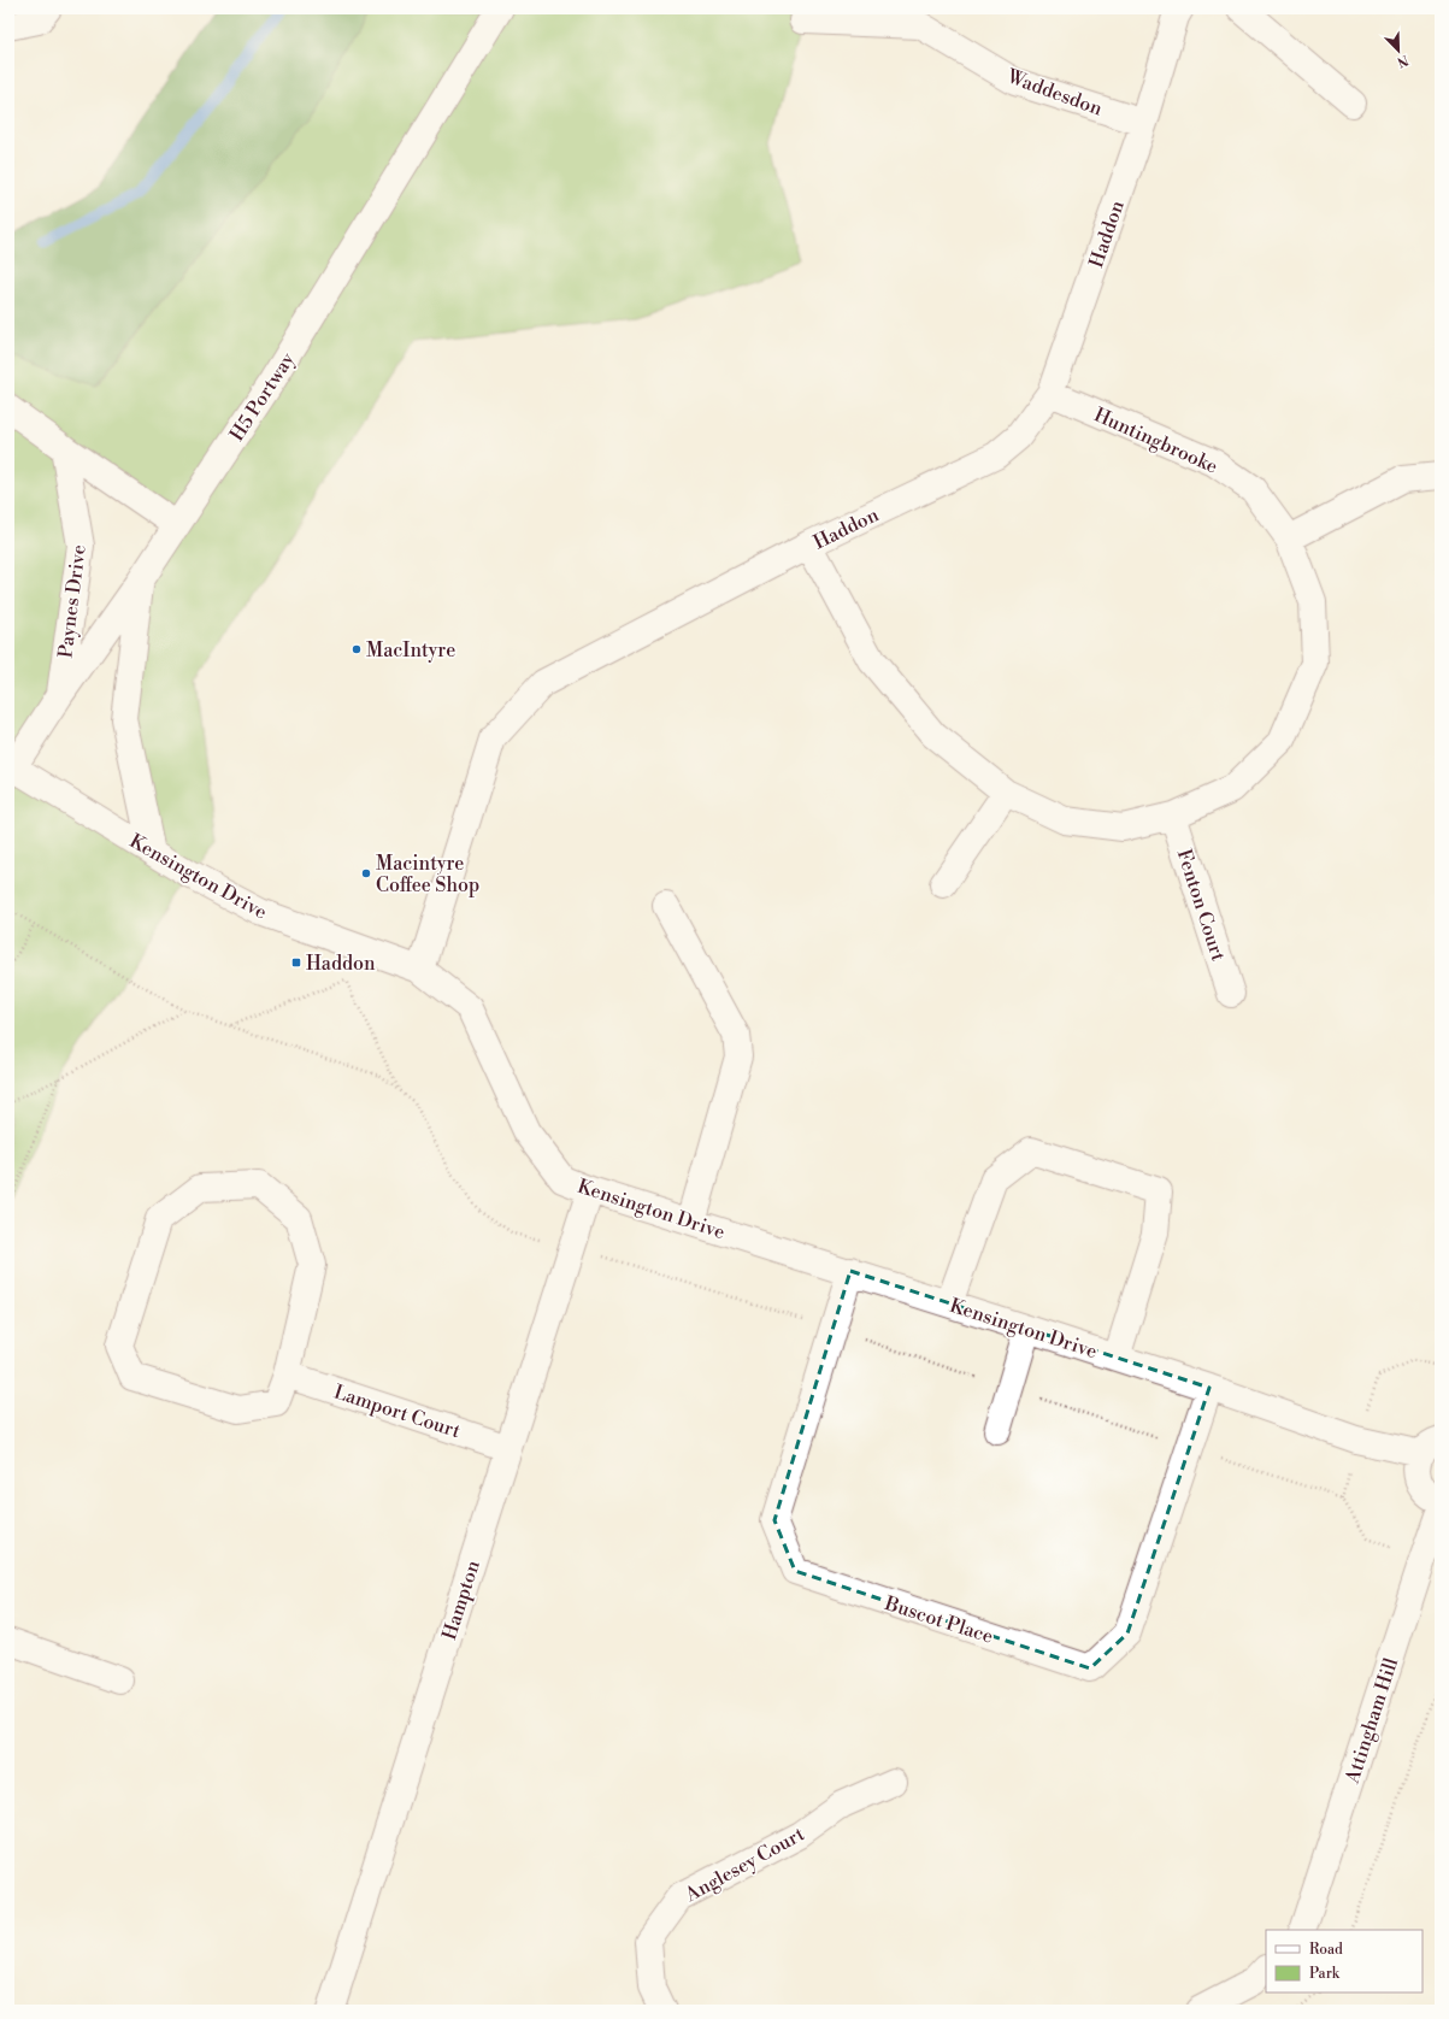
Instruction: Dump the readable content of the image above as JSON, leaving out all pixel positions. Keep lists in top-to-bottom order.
{
  "streets": {
    "street": [
      "Waddesdon",
      "Haddon",
      "H5 Portway",
      "Huntingbrooke",
      "Paynes Drive",
      "Kensington Drive",
      "Fenton Court",
      "Lamport Court",
      "Hampton",
      "Buscot Place",
      "Attingham Hill",
      "Anglesey Court"
    ]
  },
  "crossings": [
    ["Waddesdon", "Haddon"],
    ["Haddon", "Huntingbrooke"],
    ["Haddon", "Kensington Drive"],
    ["H5 Portway", "Paynes Drive"],
    ["H5 Portway", "Kensington Drive"],
    ["Huntingbrooke", "Fenton Court"],
    ["Kensington Drive", "Hampton"],
    ["Kensington Drive", "Buscot Place"],
    ["Lamport Court", "Hampton"]
  ],
  "places": {
    "other": ["MacIntyre", "Macintyre Coffee Shop"],
    "transit": ["Haddon"]
  },
  "legend": ["Road", "Park"],
  "north": "bottom right"
}
